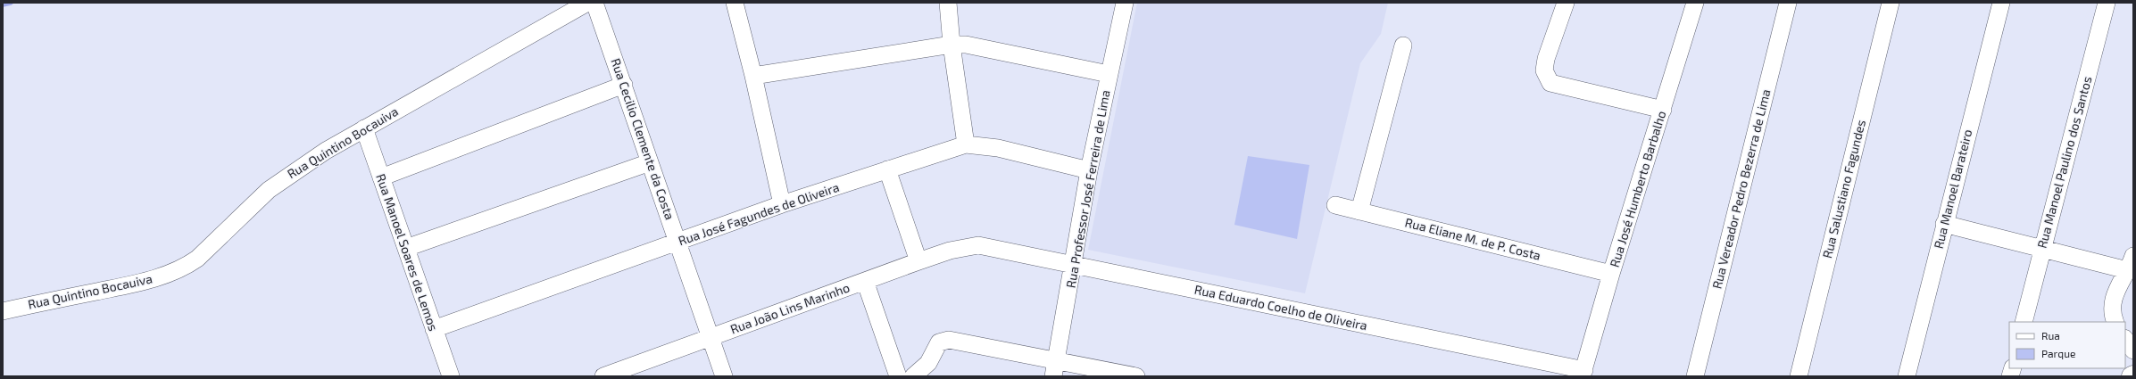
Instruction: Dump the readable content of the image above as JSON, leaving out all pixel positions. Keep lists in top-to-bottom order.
{
  "streets": {
    "street": [
      "Rua Cecilio Clemente da Costa",
      "Rua Quintino Bocauiva",
      "Rua Manoel Paulino dos Santos",
      "Rua Professor José Ferreira de Lima",
      "Rua José Humberto Barbalho",
      "Rua Vereador Pedro Bezerra de Lima",
      "Rua Salustiano Fagundes",
      "Rua Manoel Barateiro",
      "Rua José Fagundes de Oliveira",
      "Rua Eliane M. de P. Costa",
      "Rua Manoel Soares de Lemos",
      "Rua Eduardo Coelho de Oliveira",
      "Rua João Lins Marinho"
    ]
  },
  "crossings": [
    ["Rua Cecilio Clemente da Costa", "Rua José Fagundes de Oliveira"],
    ["Rua Cecilio Clemente da Costa", "Rua João Lins Marinho"],
    ["Rua Quintino Bocauiva", "Rua Manoel Soares de Lemos"],
    ["Rua Professor José Ferreira de Lima", "Rua José Fagundes de Oliveira"],
    ["Rua Professor José Ferreira de Lima", "Rua Eduardo Coelho de Oliveira"],
    ["Rua José Humberto Barbalho", "Rua Eliane M. de P. Costa"],
    ["Rua José Humberto Barbalho", "Rua Eduardo Coelho de Oliveira"],
    ["Rua José Fagundes de Oliveira", "Rua Manoel Soares de Lemos"],
    ["Rua Eduardo Coelho de Oliveira", "Rua João Lins Marinho"]
  ],
  "legend": ["Rua", "Parque"]
}
